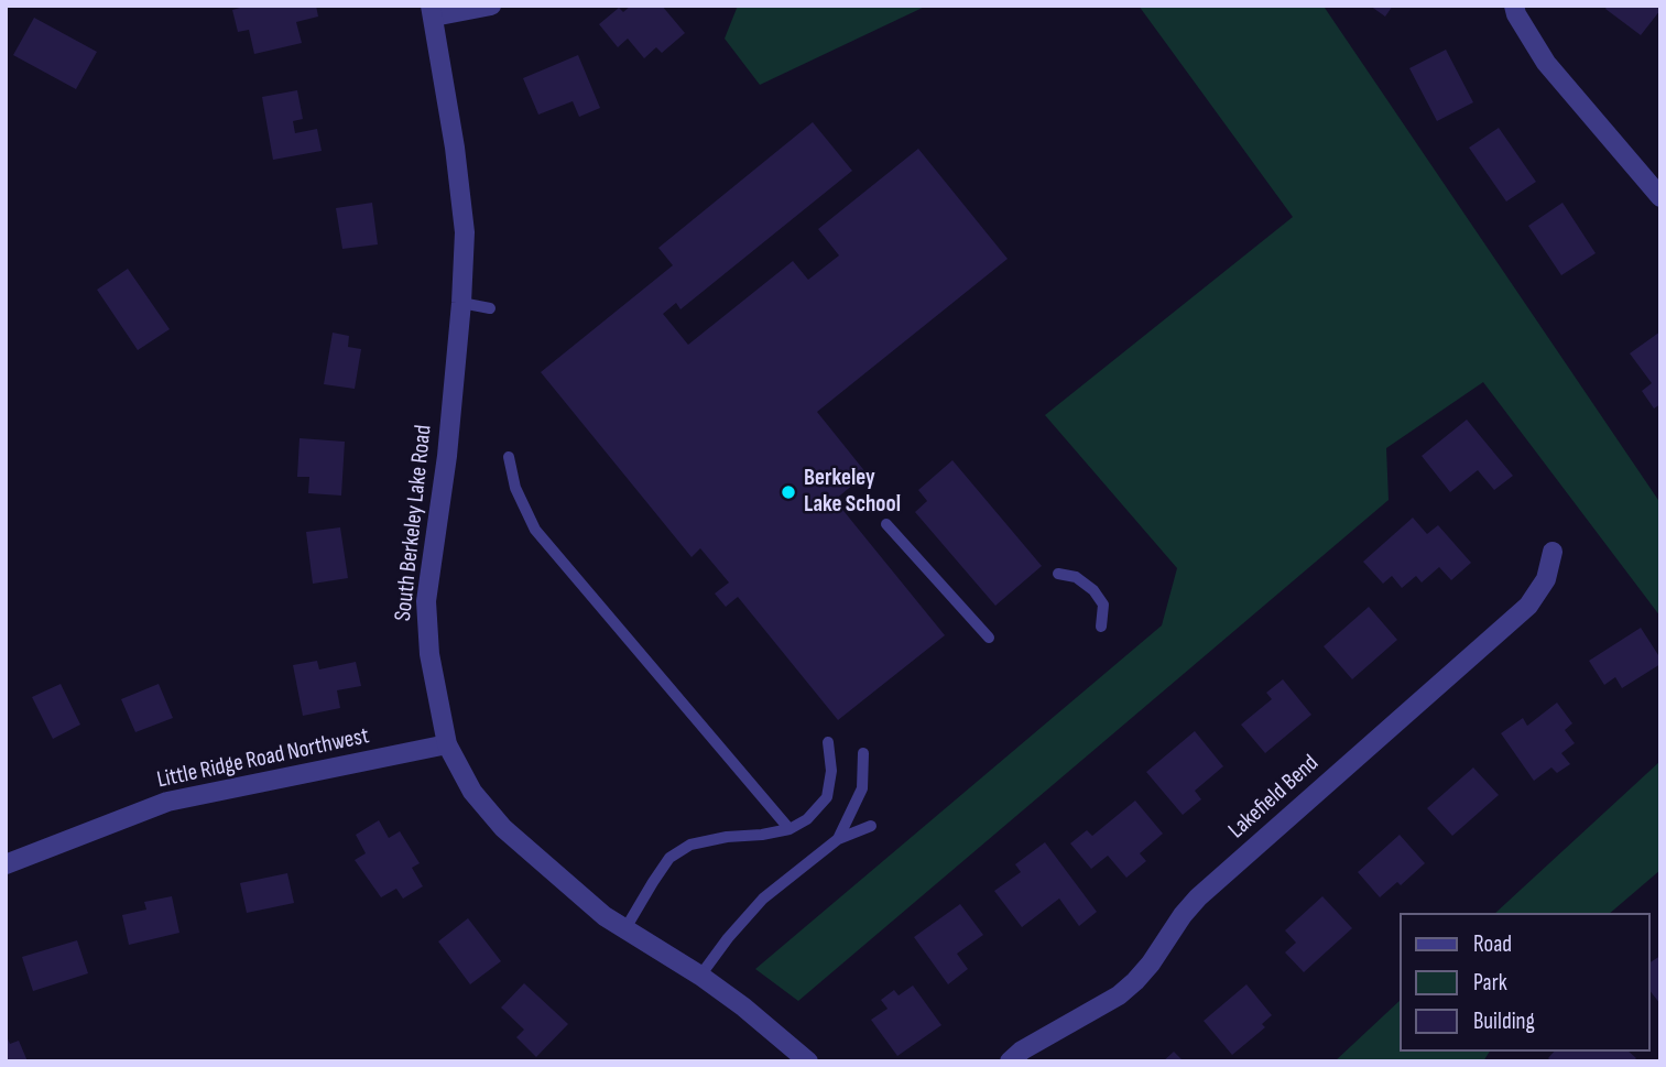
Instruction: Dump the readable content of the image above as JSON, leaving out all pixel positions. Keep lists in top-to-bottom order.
{
  "streets": {
    "street": ["South Berkeley Lake Road", "Little Ridge Road Northwest", "Lakefield Bend"]
  },
  "crossings": [
    ["South Berkeley Lake Road", "Little Ridge Road Northwest"]
  ],
  "places": ["Berkeley Lake School"],
  "legend": ["Road", "Park", "Building"]
}
